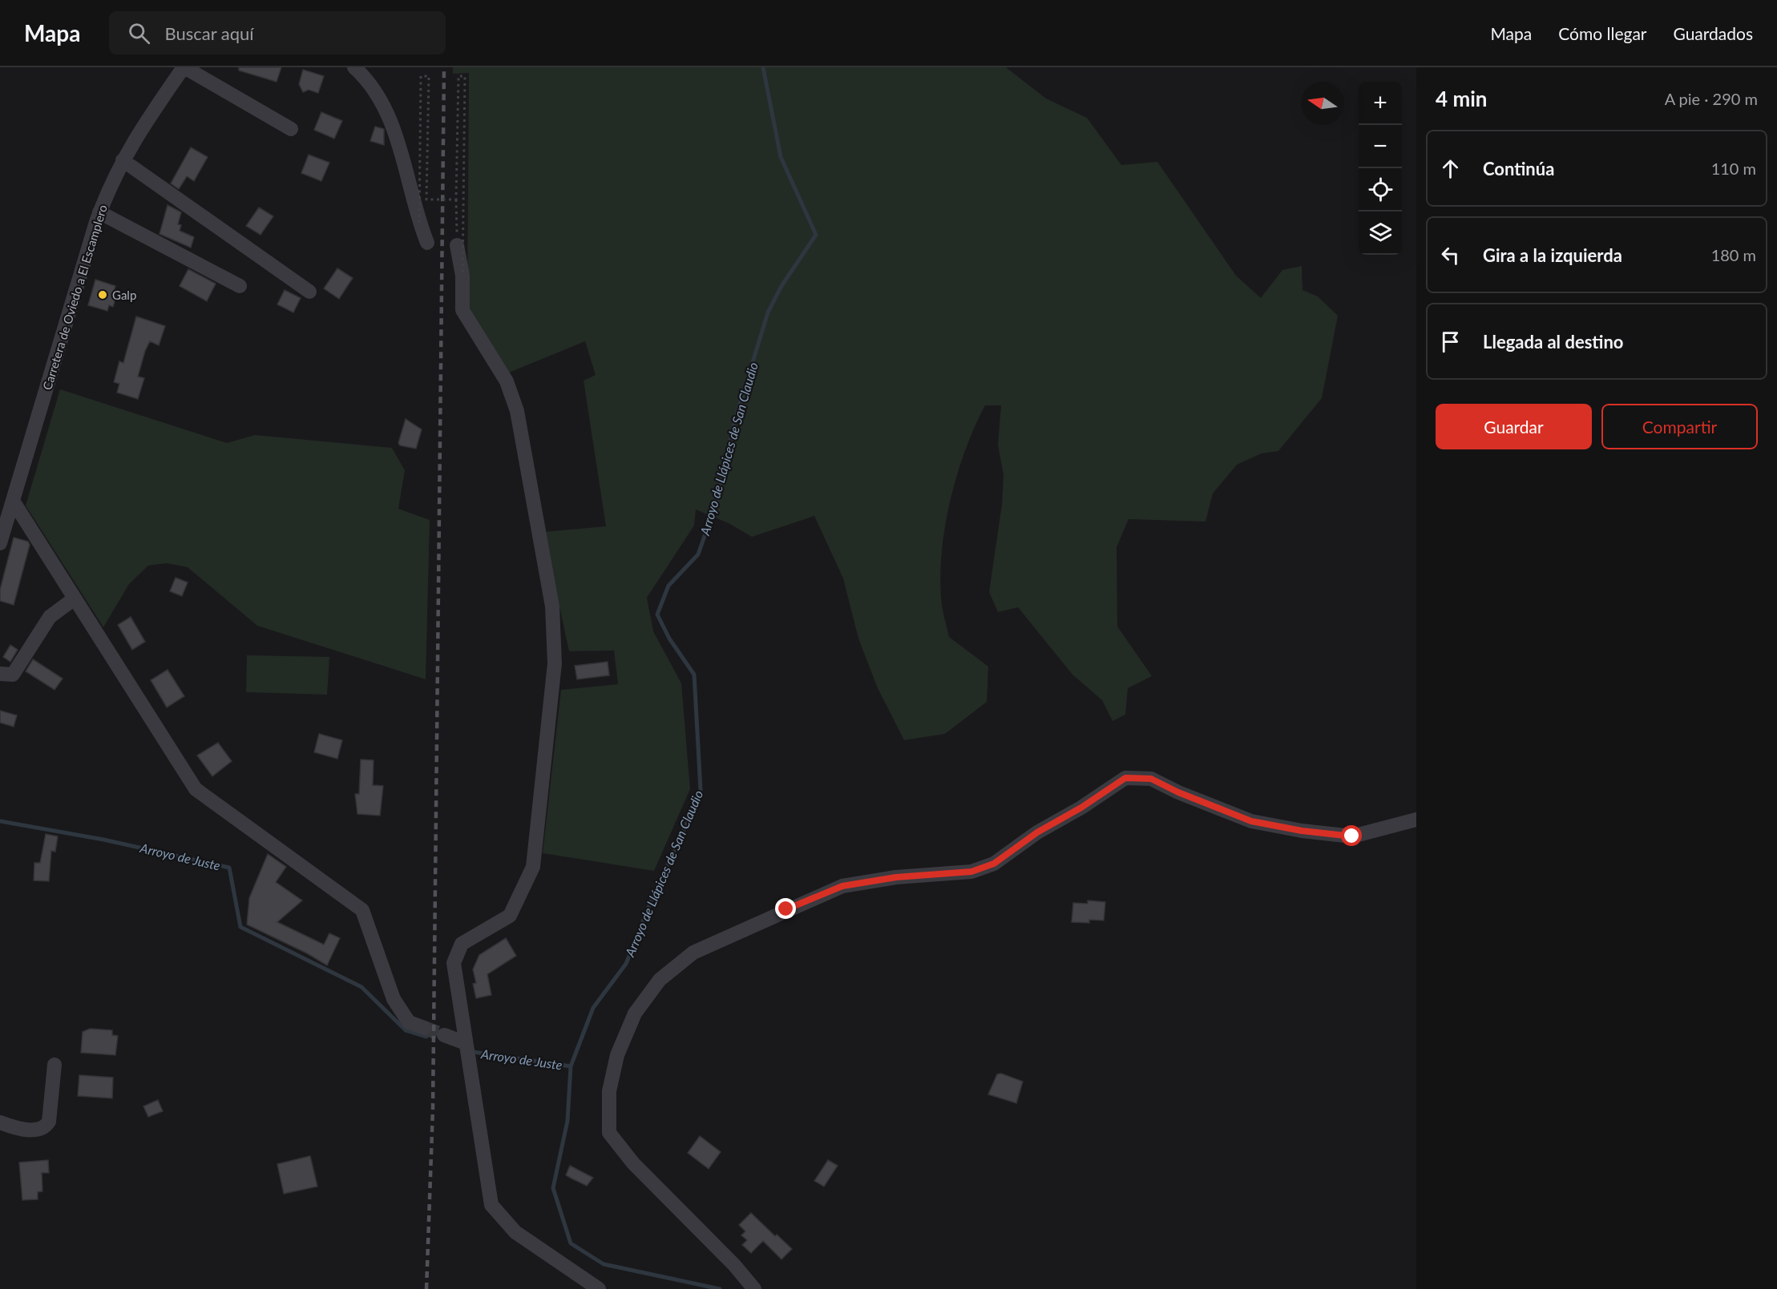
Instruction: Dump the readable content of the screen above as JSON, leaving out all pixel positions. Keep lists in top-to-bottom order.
{
  "streets": {
    "street": ["Carretera de Oviedo a El Escamplero"]
  },
  "water": ["Arroyo de Llápices de San Claudio", "Arroyo de Juste"],
  "places": ["Galp"],
  "north": "left",
  "page": {
    "header": "Mapa",
    "search": "Buscar aquí",
    "nav": ["Mapa", "Cómo llegar", "Guardados"],
    "heading": ["4 min", "A pie · 290 m"],
    "map_buttons": ["+", "−"],
    "list": [
      ["Continúa", "110 m"],
      ["Gira a la izquierda", "180 m"],
      "Llegada al destino"
    ],
    "buttons": ["Guardar", "Compartir"]
  }
}
